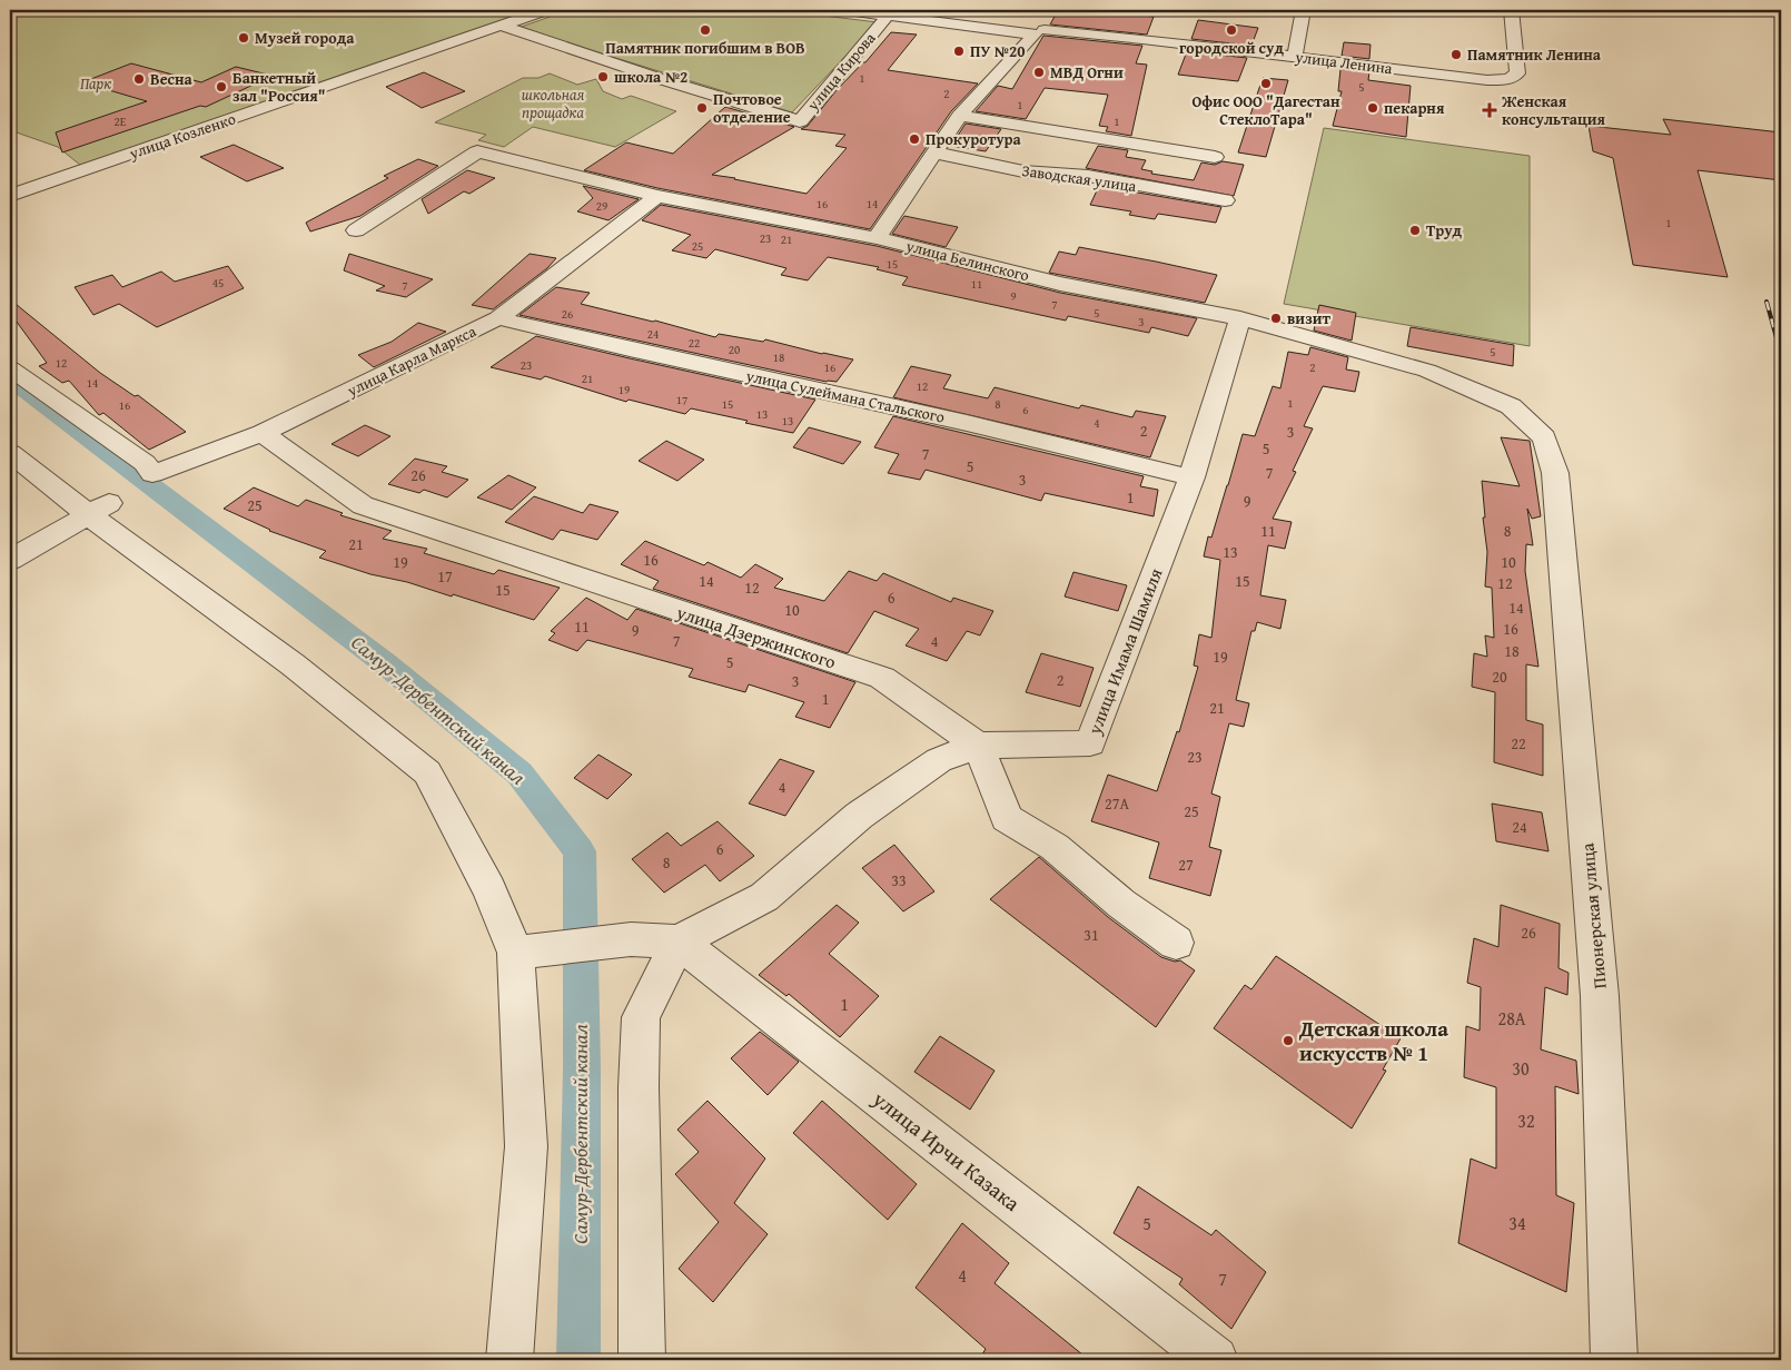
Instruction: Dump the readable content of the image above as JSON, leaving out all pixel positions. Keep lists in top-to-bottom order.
{
  "streets": {
    "street": [
      "улица Ленина",
      "улица Кирова",
      "улица Козленко",
      "Заводская улица",
      "улица Белинского",
      "улица Карла Маркса",
      "улица Сулеймана Стальского",
      "улица Дзержинского",
      "улица Имама Шамиля",
      "Пионерская улица",
      "улица Ирчи Казака"
    ]
  },
  "crossings": [
    ["улица Ленина", "улица Кирова"],
    ["улица Кирова", "улица Козленко"],
    ["улица Белинского", "улица Карла Маркса"],
    ["улица Белинского", "улица Имама Шамиля"],
    ["улица Белинского", "Пионерская улица"],
    ["улица Карла Маркса", "улица Сулеймана Стальского"],
    ["улица Карла Маркса", "улица Дзержинского"],
    ["улица Сулеймана Стальского", "улица Имама Шамиля"],
    ["улица Дзержинского", "улица Имама Шамиля"],
    ["улица Имама Шамиля", "улица Ирчи Казака"]
  ],
  "water": ["Самур-Дербентский канал"],
  "parks": ["Парк", "школьная прощадка"],
  "places": {
    "other": [
      "Памятник погибшим в ВОВ",
      "городской суд",
      "Музей города",
      "ПУ №20",
      "Памятник Ленина",
      "МВД Огни",
      "школа №2",
      "Весна",
      "Офис ООО \"Дагестан СтеклоТара\"",
      "Банкетный зал \"Россия\"",
      "Почтовое отделение",
      "пекарня",
      "Прокуротура",
      "Труд",
      "визит",
      "Детская школа искусств № 1"
    ],
    "health": ["Женская консультация"]
  },
  "house_numbers": [
    "1",
    "5",
    "2",
    "1",
    "2Е",
    "1",
    "16",
    "14",
    "29",
    "1",
    "23",
    "21",
    "25",
    "15",
    "45",
    "11",
    "7",
    "9",
    "7",
    "5",
    "26",
    "3",
    "24",
    "22",
    "20",
    "5",
    "18",
    "12",
    "23",
    "16",
    "2",
    "21",
    "14",
    "12",
    "19",
    "17",
    "1",
    "15",
    "8",
    "16",
    "6",
    "13",
    "13",
    "4",
    "2",
    "3",
    "5",
    "7",
    "5",
    "7",
    "26",
    "3",
    "1",
    "9",
    "25",
    "11",
    "8",
    "21",
    "13",
    "16",
    "19",
    "10",
    "17",
    "14",
    "15",
    "12",
    "12",
    "15",
    "6",
    "14",
    "10",
    "11",
    "16",
    "9",
    "7",
    "4",
    "18",
    "19",
    "5",
    "20",
    "2",
    "3",
    "1",
    "21",
    "22",
    "23",
    "4",
    "27А",
    "25",
    "24",
    "6",
    "8",
    "27",
    "33",
    "26",
    "31",
    "1",
    "28А",
    "30",
    "32",
    "5",
    "34",
    "4",
    "7"
  ]
}
